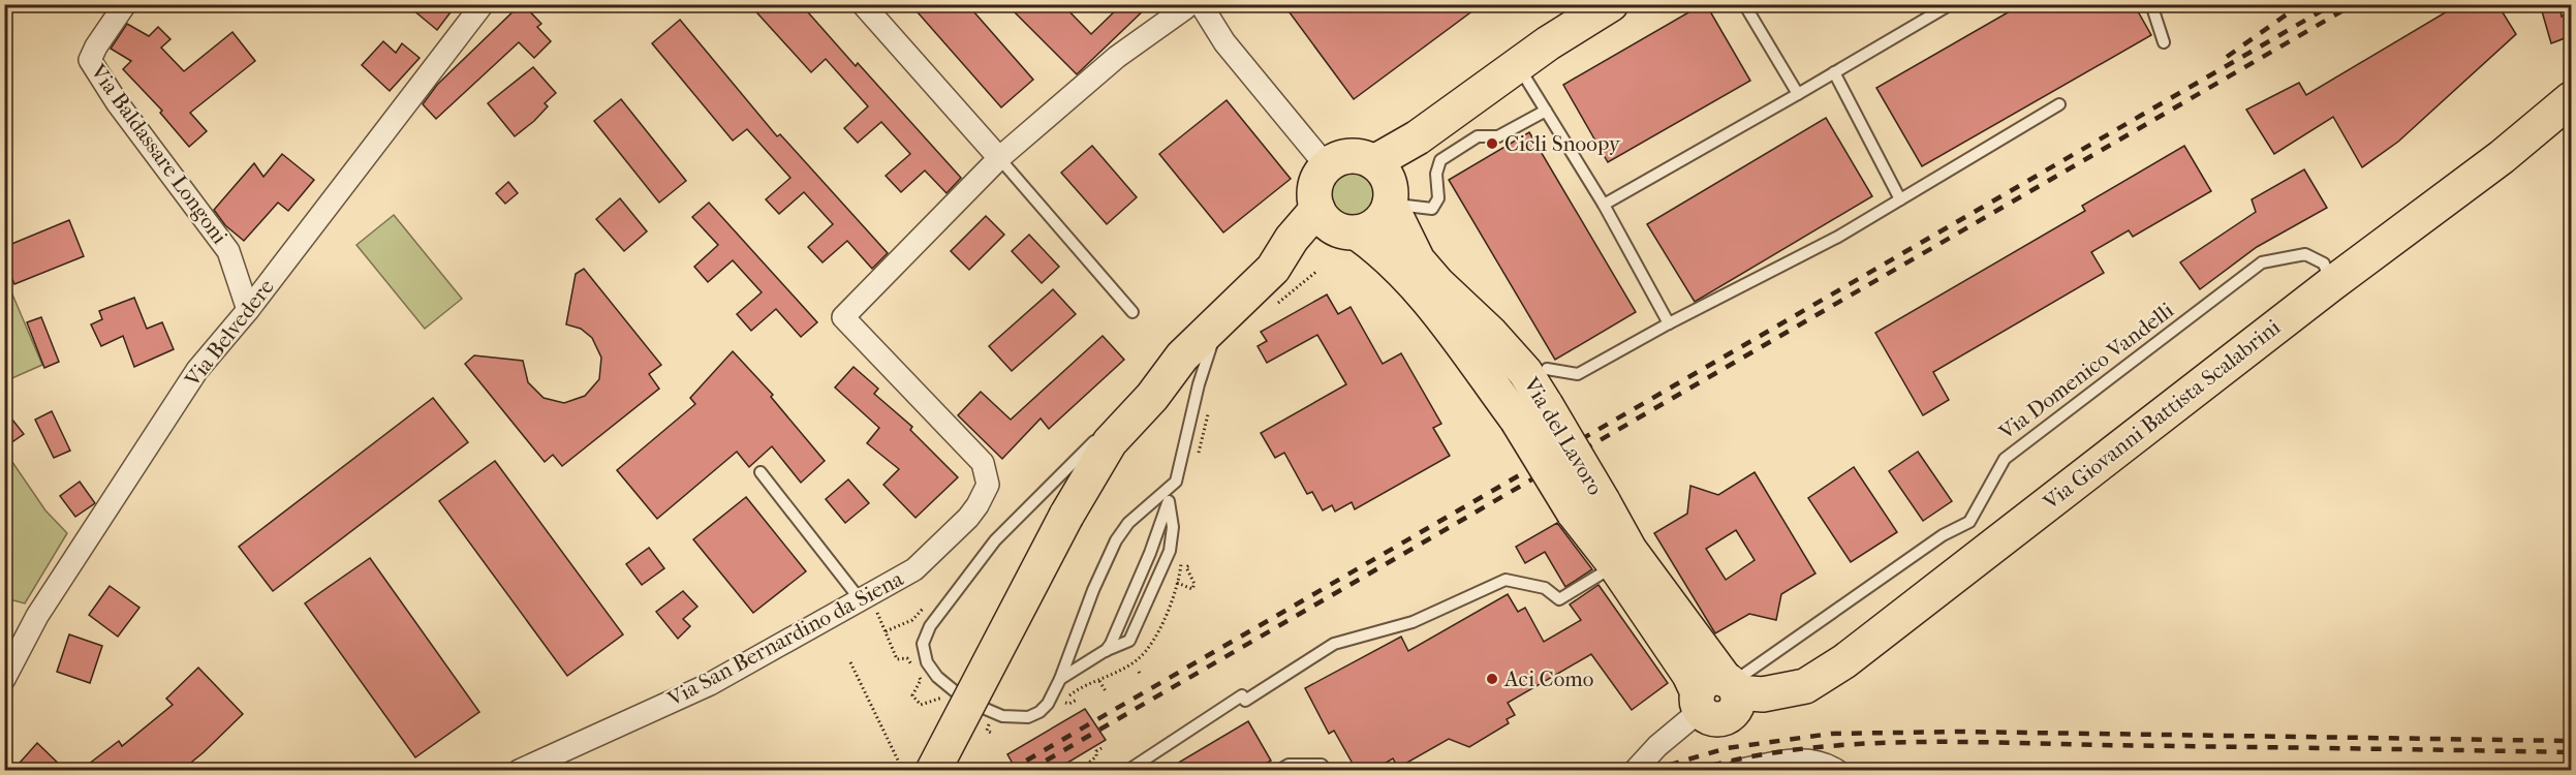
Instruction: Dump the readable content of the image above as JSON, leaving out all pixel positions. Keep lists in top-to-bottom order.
{
  "streets": {
    "main road": ["Via Giovanni Battista Scalabrini", "Via del Lavoro"],
    "street": ["Via Baldassare Longoni", "Via Belvedere", "Via San Bernardino da Siena"],
    "lane": ["Via Domenico Vandelli"]
  },
  "crossings": [
    ["Via Baldassare Longoni", "Via Belvedere"],
    ["Via Domenico Vandelli", "Via Giovanni Battista Scalabrini"],
    ["Via Domenico Vandelli", "Via del Lavoro"],
    ["Via Giovanni Battista Scalabrini", "Via del Lavoro"]
  ],
  "places": ["Cicli Snoopy", "Aci Como"]
}
